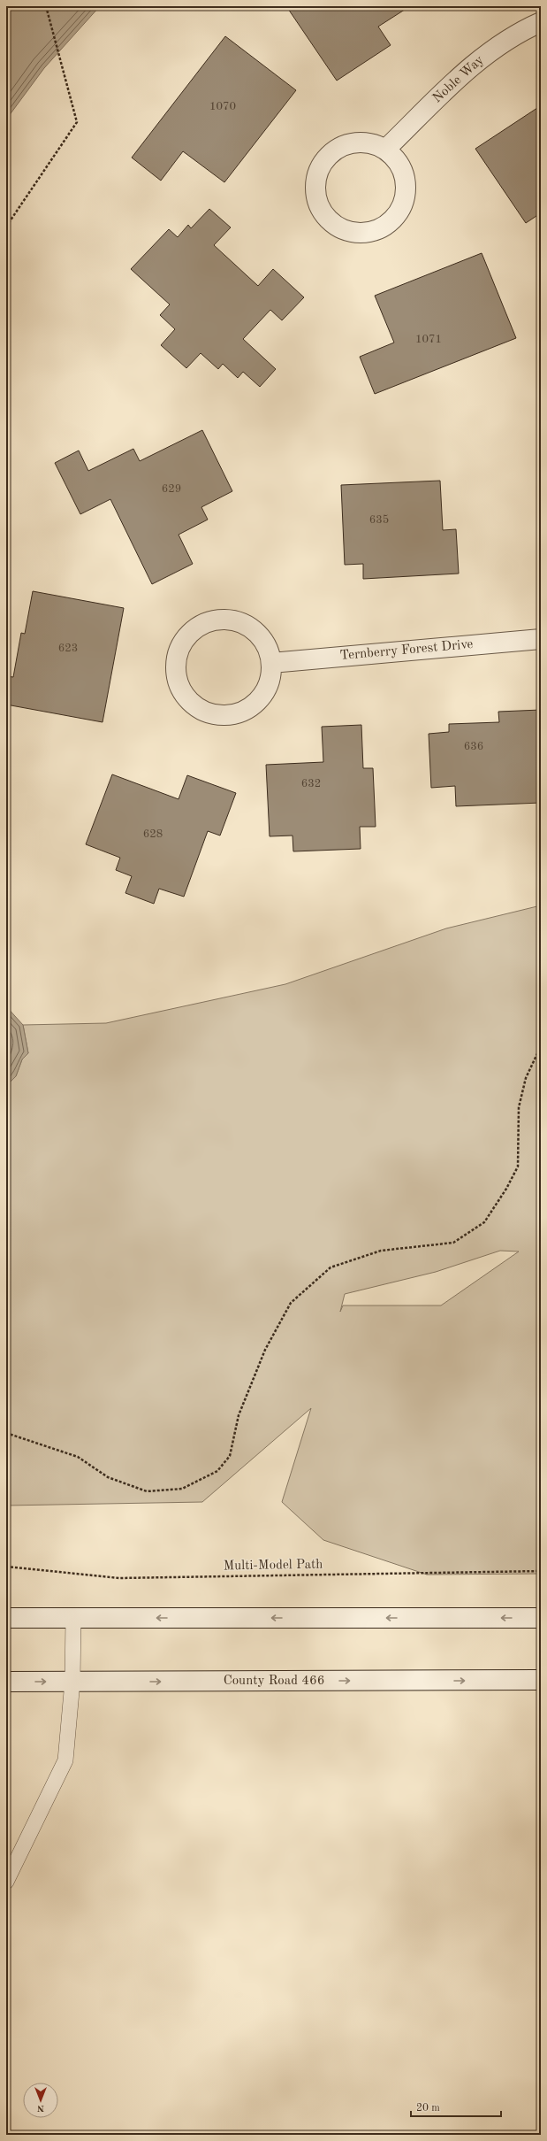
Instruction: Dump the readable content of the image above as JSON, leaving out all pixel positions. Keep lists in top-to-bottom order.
{
  "streets": {
    "main road": ["Noble Way", "Ternberry Forest Drive", "County Road 466"],
    "path": ["Multi-Model Path"]
  },
  "house_numbers": [
    "1070",
    "1071",
    "629",
    "635",
    "623",
    "636",
    "632",
    "628"
  ],
  "scale_bar": "20 m",
  "north": "bottom"
}
